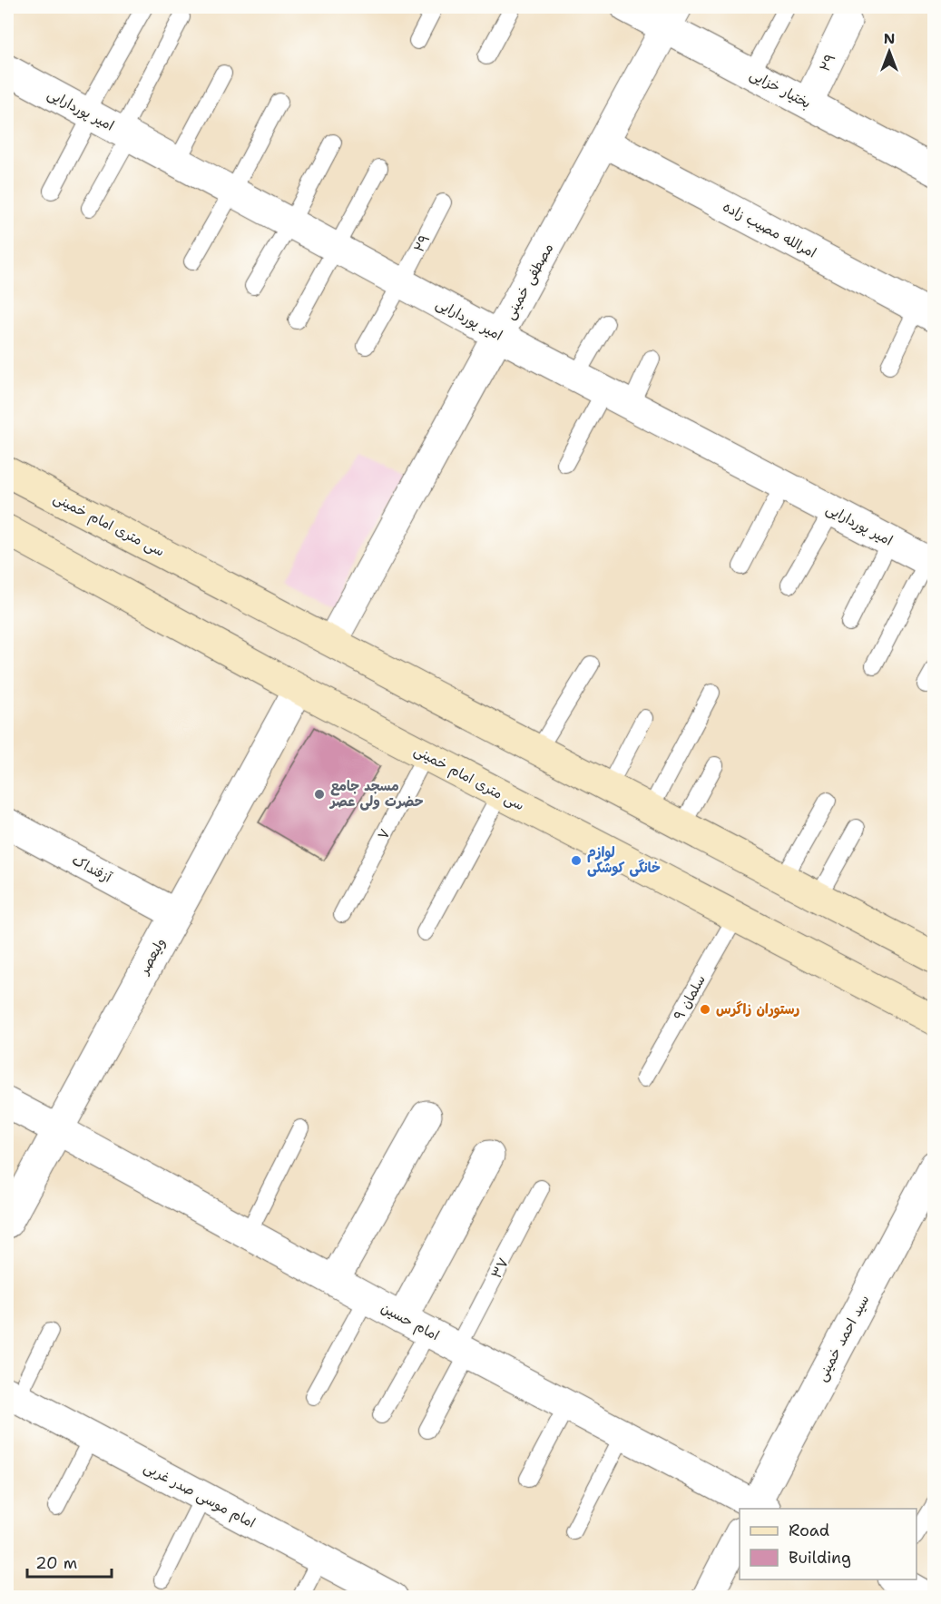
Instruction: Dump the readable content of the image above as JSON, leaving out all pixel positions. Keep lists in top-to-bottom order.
{
  "streets": {
    "main road": ["سی متری امام خمینی"],
    "street": [
      "۲۹",
      "بختیار خزایی",
      "امیر پوردارایی",
      "امرالله مصیب زاده",
      "مصطفی خمینی",
      "آزفنداک",
      "وليعصر",
      "امام حسین",
      "سید احمد خمینی",
      "امام موسی صدر غربی"
    ],
    "lane": ["۷", "سلمان ۹", "۳۷"]
  },
  "crossings": [
    ["۲۹", "بختیار خزایی"],
    ["۲۹", "امیر پوردارایی"],
    ["بختیار خزایی", "مصطفی خمینی"],
    ["امیر پوردارایی", "مصطفی خمینی"],
    ["امرالله مصیب زاده", "مصطفی خمینی"],
    ["مصطفی خمینی", "سی متری امام خمینی"],
    ["سی متری امام خمینی", "۷"],
    ["سی متری امام خمینی", "وليعصر"],
    ["سی متری امام خمینی", "سلمان ۹"],
    ["آزفنداک", "وليعصر"],
    ["وليعصر", "امام حسین"],
    ["۳۷", "امام حسین"],
    ["امام حسین", "سید احمد خمینی"]
  ],
  "places": ["مسجد جامع حضرت ولی عصر", "لوازم خانگی کوشکی", "رستوران زاگرس"],
  "legend": ["Road", "Building"],
  "scale_bar": "20 m",
  "north": "top"
}
